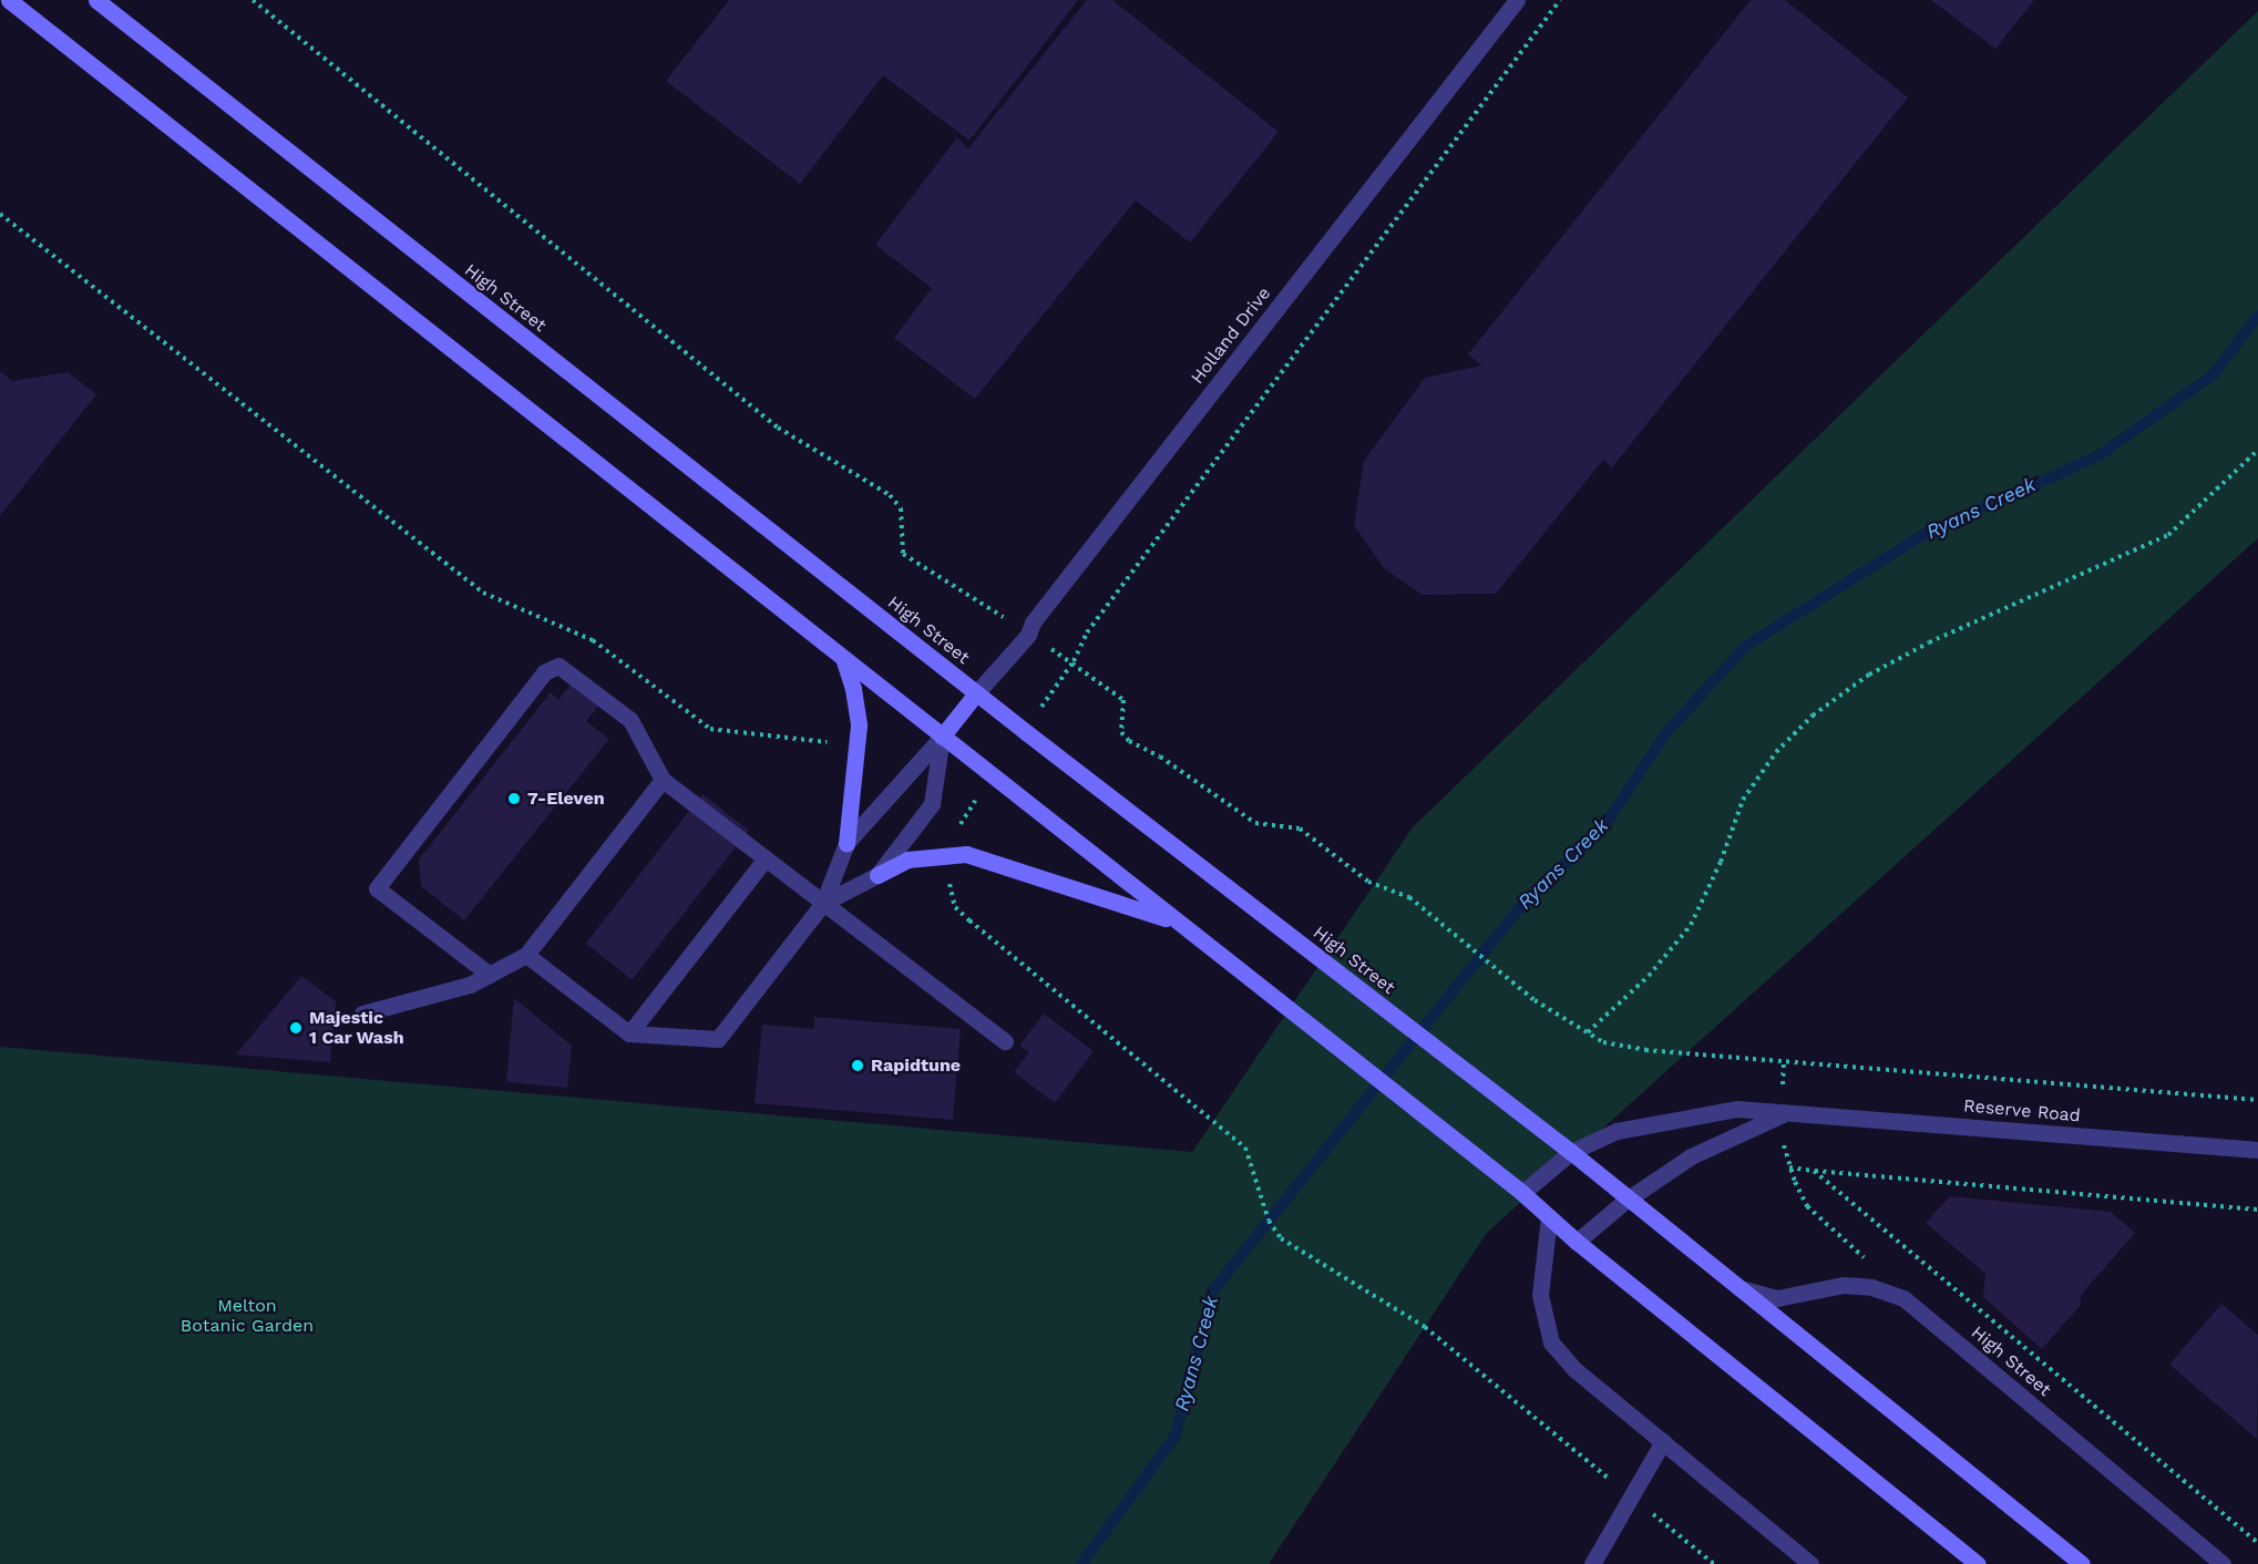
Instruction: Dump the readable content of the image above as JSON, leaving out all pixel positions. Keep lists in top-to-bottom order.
{
  "streets": {
    "main road": ["High Street"],
    "street": ["Holland Drive", "Reserve Road"]
  },
  "crossings": [
    ["High Street", "Holland Drive"],
    ["High Street", "Reserve Road"]
  ],
  "water": ["Ryans Creek"],
  "parks": ["Melton Botanic Garden"],
  "places": ["7-Eleven", "Majestic 1 Car Wash", "Rapidtune"]
}
